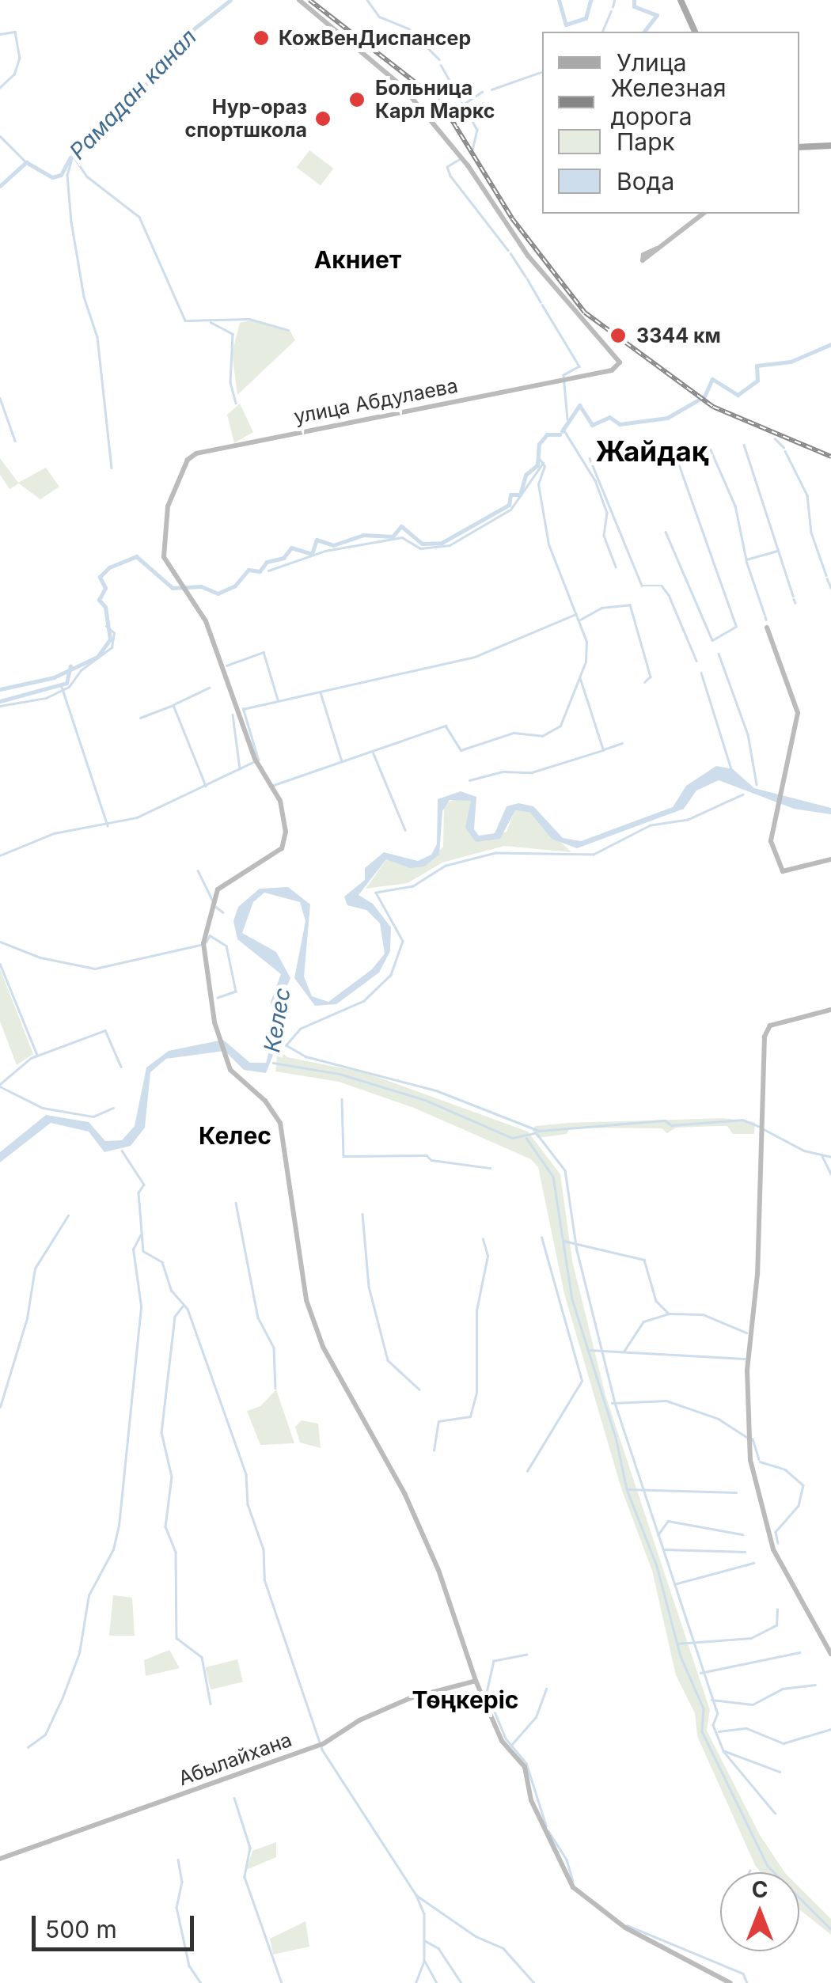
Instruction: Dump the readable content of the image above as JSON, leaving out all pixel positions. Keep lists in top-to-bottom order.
{
  "streets": {
    "main road": ["улица Абдулаева", "Абылайхана"]
  },
  "crossings": [
    ["улица Абдулаева", "Абылайхана"]
  ],
  "districts": [
    "Акниет",
    "Жайдақ",
    "Келес",
    "Төңкеріс"
  ],
  "water": ["Рамадан канал", "Келес"],
  "places": [
    "КожВенДиспансер",
    "Больница Карл Маркс",
    "Нур-ораз спортшкола",
    "3344 км"
  ],
  "legend": [
    "Улица",
    "Железная дорога",
    "Парк",
    "Вода"
  ],
  "scale_bar": "500 m",
  "north": "top"
}
